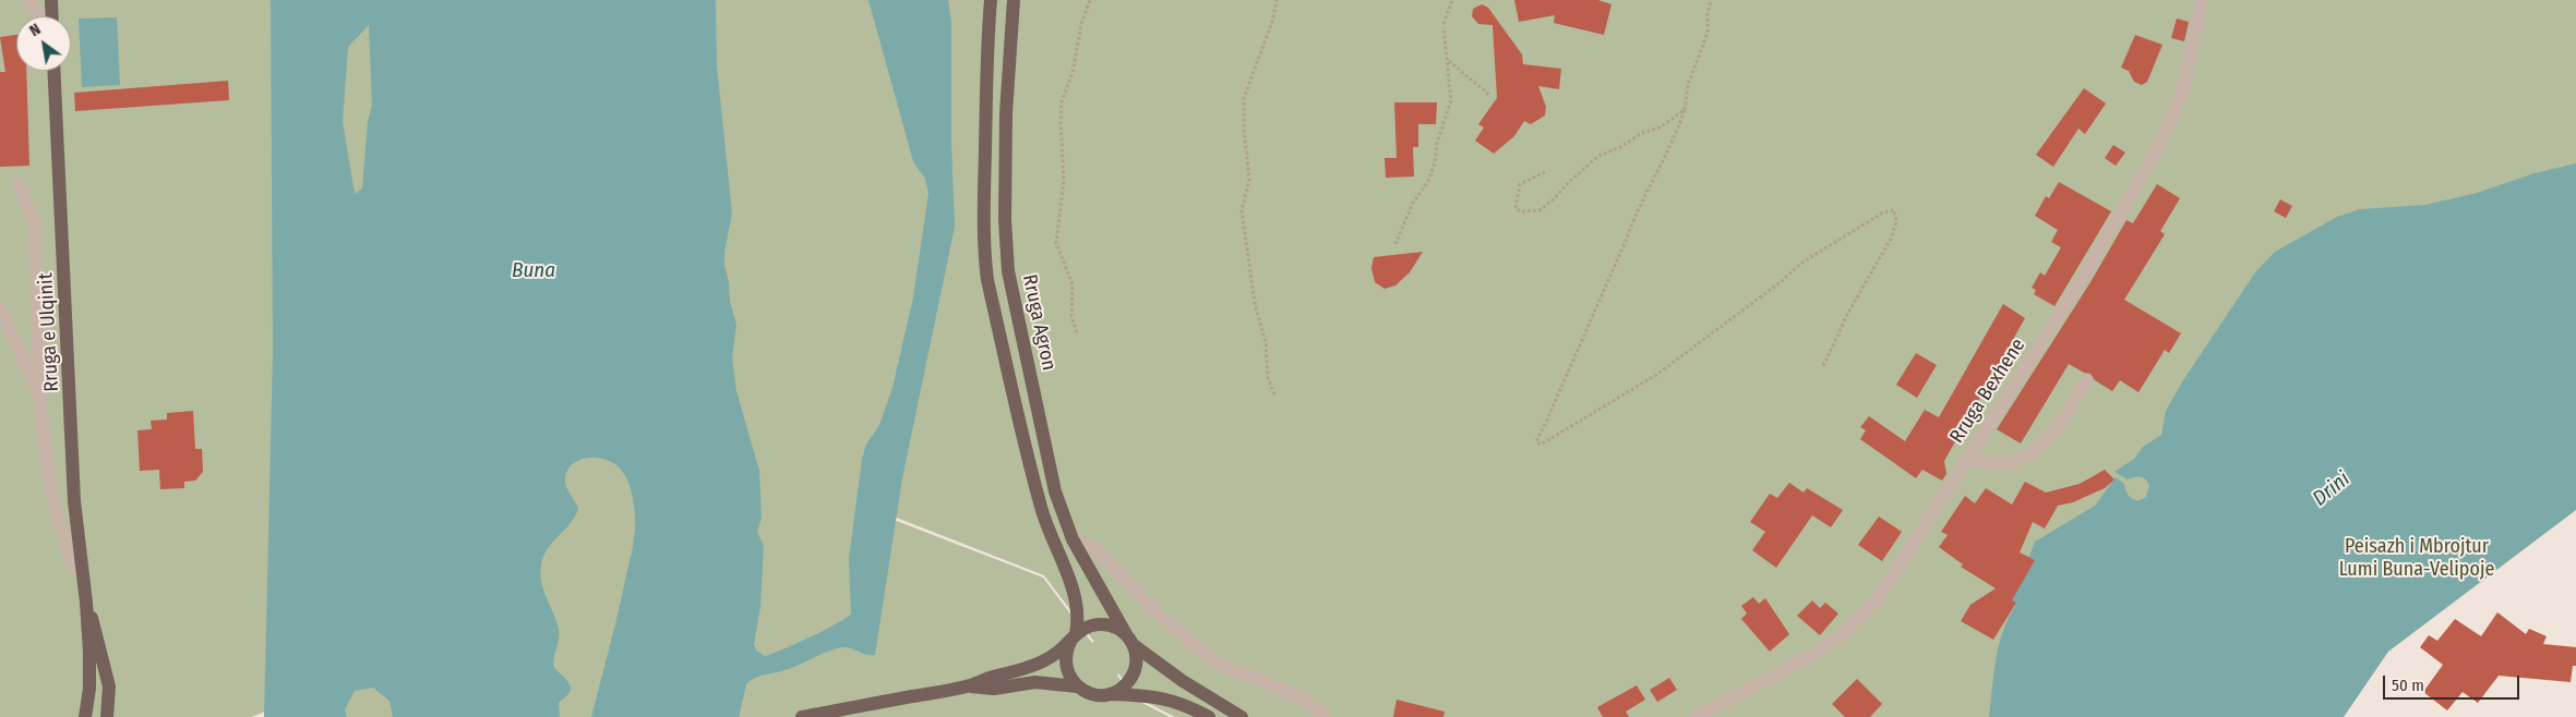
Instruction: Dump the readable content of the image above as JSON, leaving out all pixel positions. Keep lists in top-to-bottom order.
{
  "streets": {
    "main road": ["Rruga Agron", "Rruga e Ulqinit"],
    "street": ["Rruga Bexhene"]
  },
  "water": ["Buna", "Drini"],
  "parks": ["Peisazh i Mbrojtur Lumi Buna-Velipoje"],
  "scale_bar": "50 m",
  "north": "top left"
}
